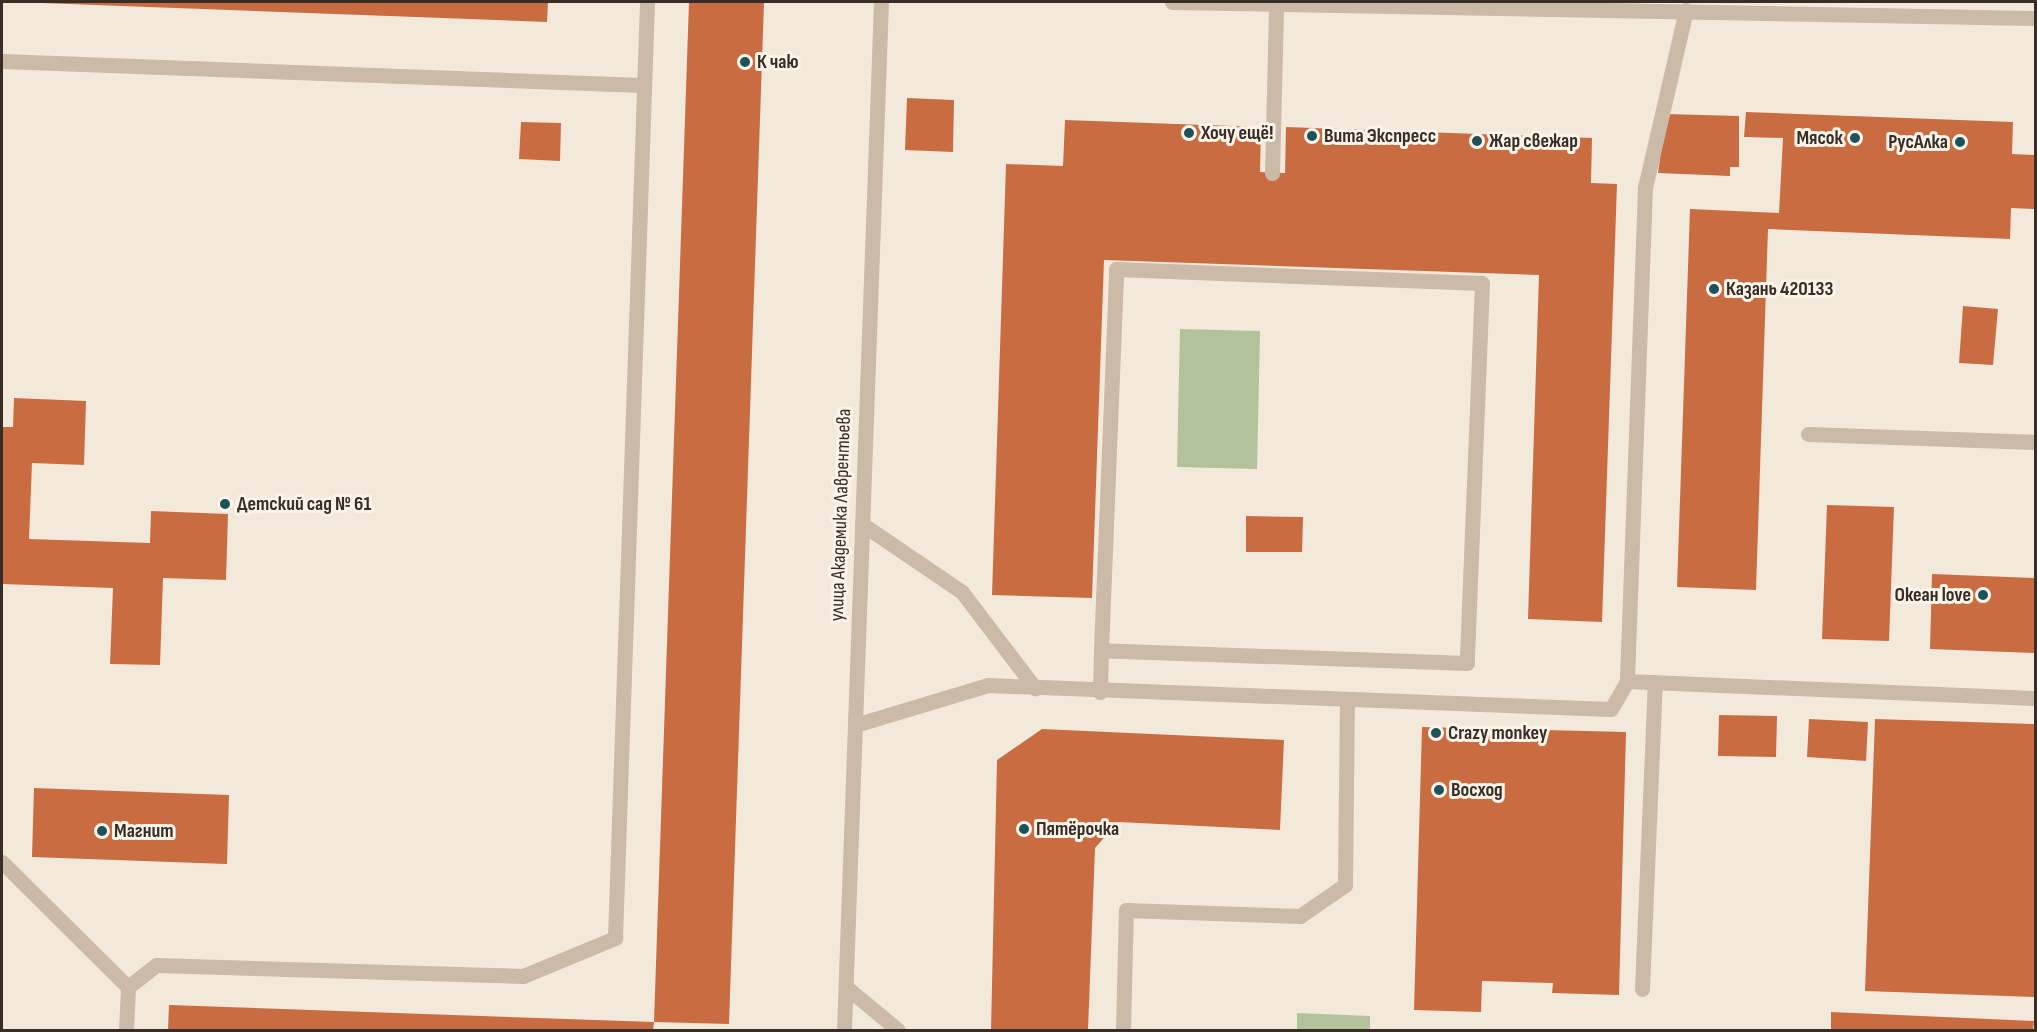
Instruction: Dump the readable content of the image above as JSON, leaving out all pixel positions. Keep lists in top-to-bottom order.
{
  "streets": {
    "street": ["улица Академика Лаврентьева"]
  },
  "places": [
    "К чаю",
    "Хочу ещё!",
    "Вита Экспресс",
    "Мясок",
    "Жар свежар",
    "РусАлка",
    "Казань 420133",
    "Детский сад № 61",
    "Океан love",
    "Crazy monkey",
    "Восход",
    "Пятёрочка",
    "Магнит"
  ]
}
